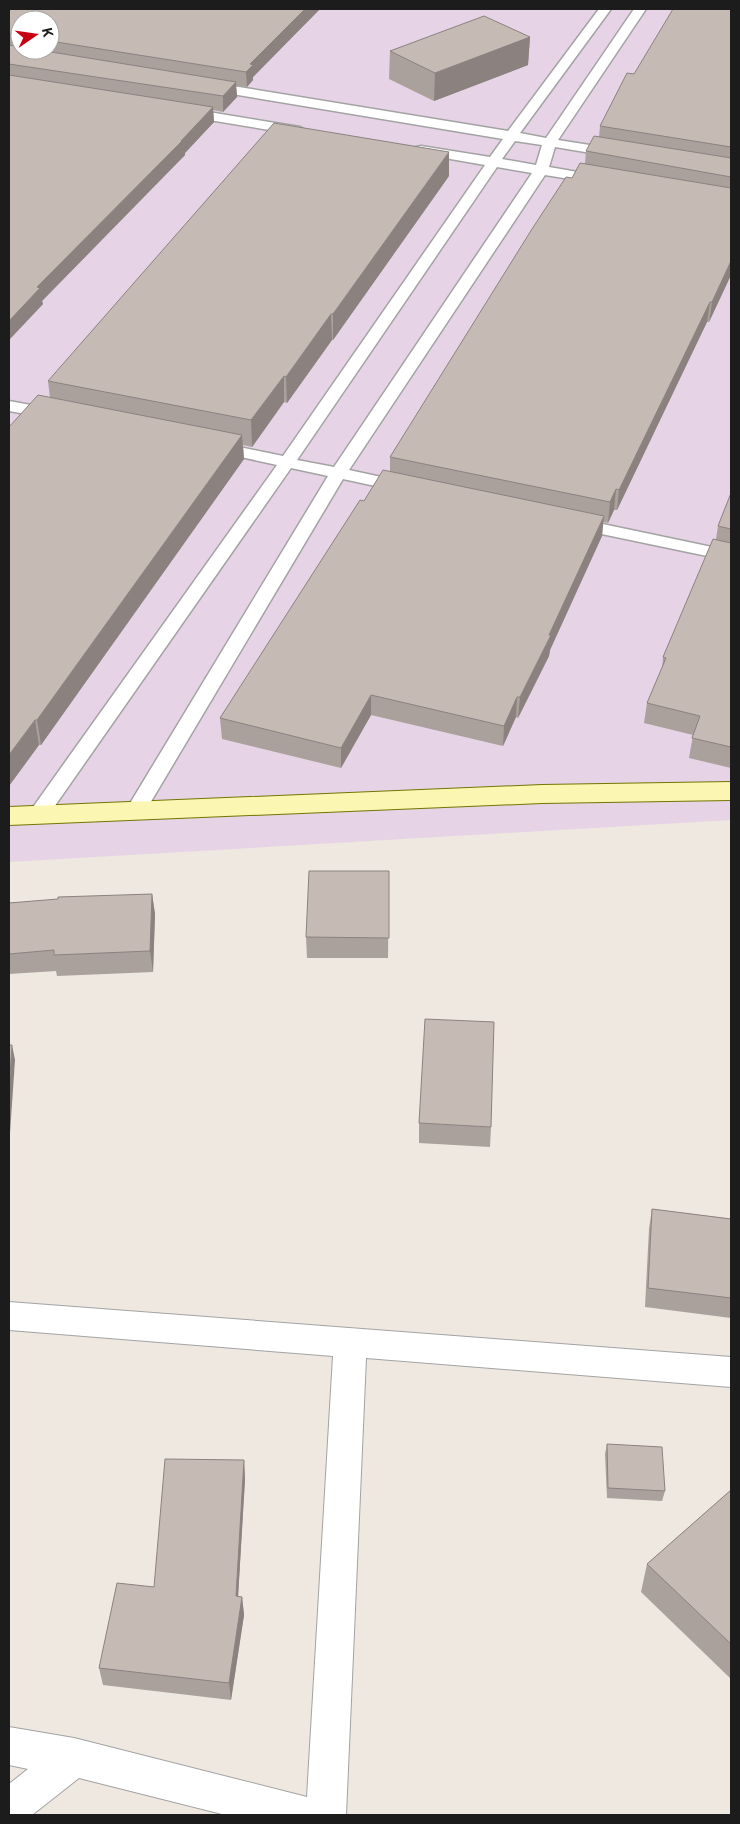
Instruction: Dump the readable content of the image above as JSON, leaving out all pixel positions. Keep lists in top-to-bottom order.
{
  "north": "right"
}
